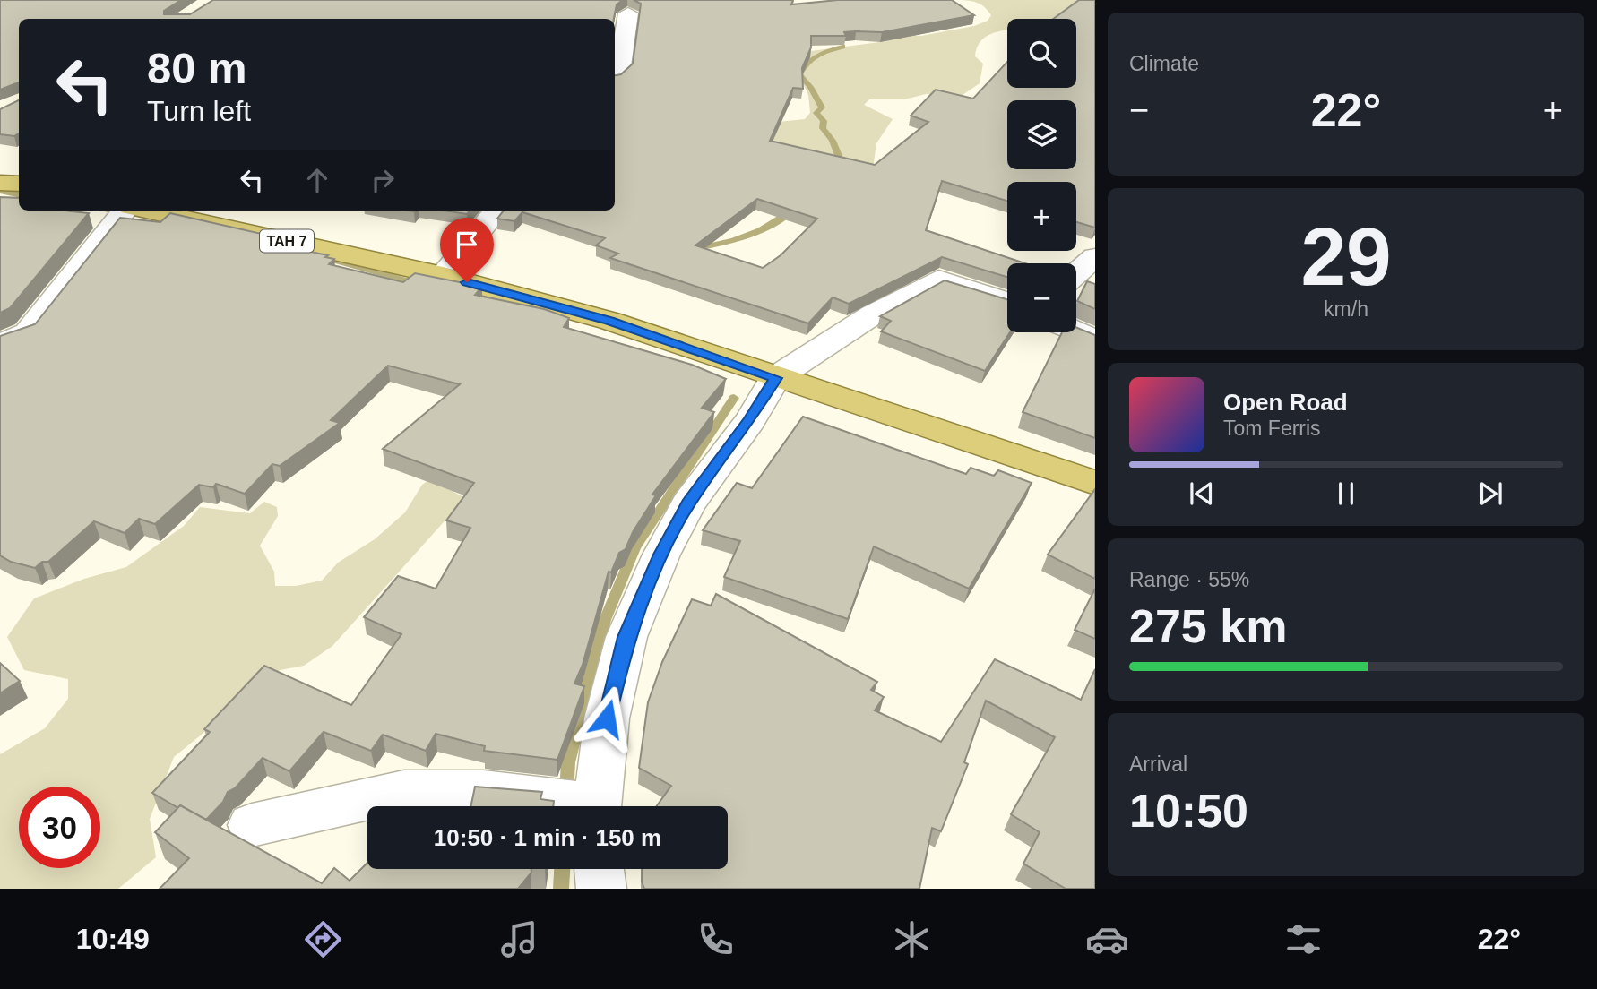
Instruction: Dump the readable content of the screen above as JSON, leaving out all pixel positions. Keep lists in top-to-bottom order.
{
  "streets": {
    "highway": ["TAH 7"]
  },
  "page": {
    "tile": [
      "Climate",
      ["29", "km/h"],
      ["Range · 55%", "275 km"],
      ["Arrival", "10:50"]
    ],
    "map_buttons": ["+", "−"],
    "turn": ["80 m", "Turn left"],
    "heat": ["−", "22°", "+"],
    "song": ["Open Road", "Tom Ferris"],
    "limit": "30",
    "trip": "10:50 · 1 min · 150 m",
    "tabs": ["10:49", "22°"]
  }
}
